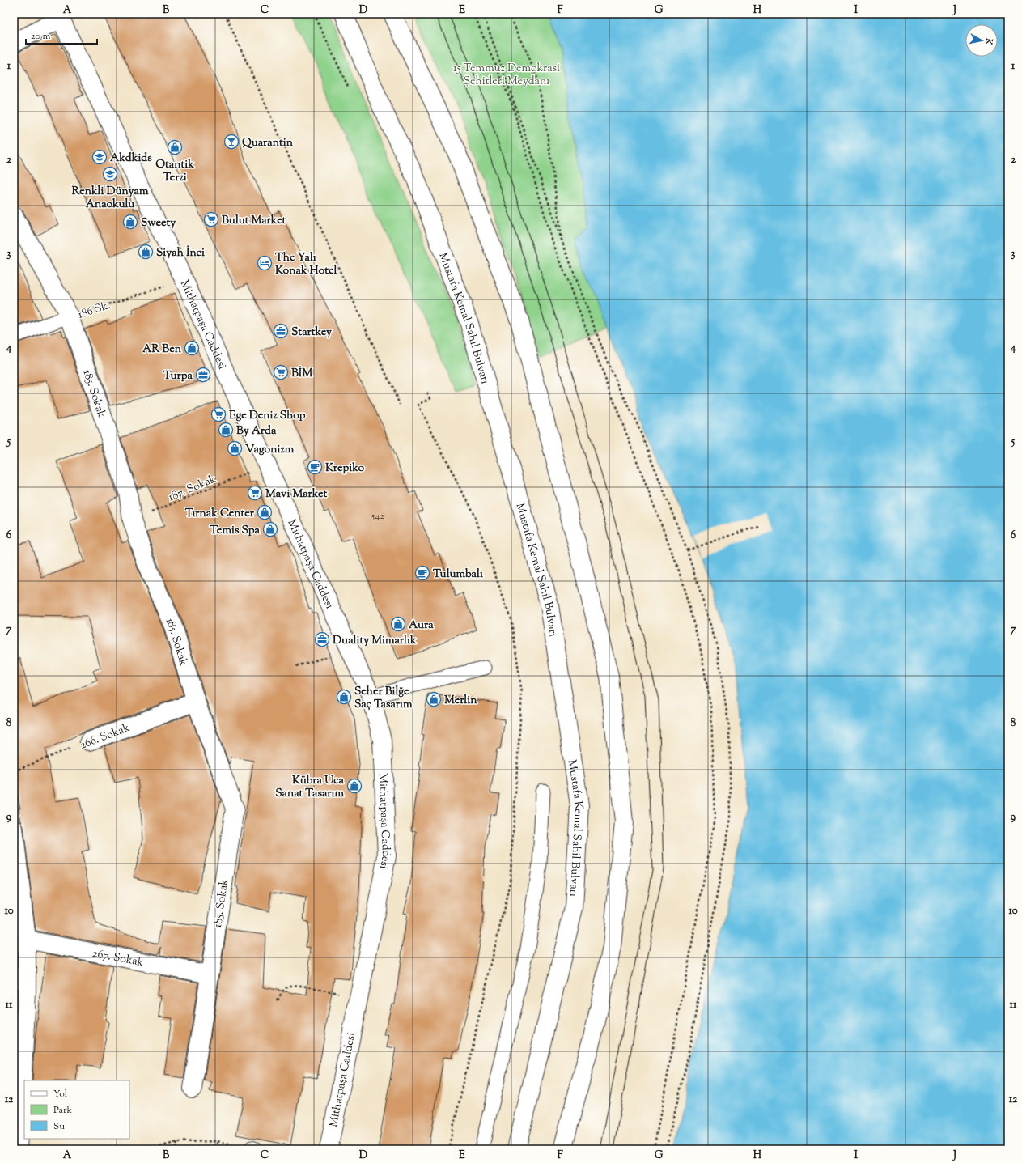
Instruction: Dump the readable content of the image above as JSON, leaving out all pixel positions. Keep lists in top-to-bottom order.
{
  "streets": {
    "main road": [
      "Mustafa Kemal Sahil Bulvarı",
      "Mithatpaşa Caddesi",
      "185. Sokak",
      "266. Sokak",
      "267. Sokak"
    ],
    "lane": ["186 Sk."],
    "path": ["187. Sokak"]
  },
  "crossings": [
    ["186 Sk.", "185. Sokak"],
    ["185. Sokak", "187. Sokak"],
    ["185. Sokak", "266. Sokak"],
    ["185. Sokak", "267. Sokak"]
  ],
  "parks": ["15 Temmuz Demokrasi Şehitleri Meydanı"],
  "places": {
    "bar": ["Quarantin"],
    "shop": [
      "Otantik Terzi",
      "Sweety",
      "Siyah İnci",
      "AR Ben",
      "By Arda",
      "Vagonizm",
      "Tırnak Center",
      "Temis Spa",
      "Aura",
      "Seher Bilğe Saç Tasarım",
      "Merlin",
      "Kübra Uca Sanat Tasarım"
    ],
    "school or university": ["Akdkids", "Renkli Dünyam Anaokulu"],
    "supermarket": [
      "Bulut Market",
      "BİM",
      "Ege Deniz Shop",
      "Mavi Market"
    ],
    "hotel": ["The Yalı Konak Hotel"],
    "office": ["Startkey", "Turpa", "Duality Mimarlık"],
    "cafe": ["Krepiko", "Tulumbalı"]
  },
  "house_numbers": ["542"],
  "legend": ["Yol", "Park", "Su"],
  "scale_bar": "20 m",
  "north": "right",
  "grid": {
    "columns": [
      "A",
      "B",
      "C",
      "D",
      "E",
      "F",
      "G",
      "H",
      "I",
      "J"
    ],
    "rows": [
      "1",
      "2",
      "3",
      "4",
      "5",
      "6",
      "7",
      "8",
      "9",
      "10",
      "11",
      "12"
    ]
  }
}
